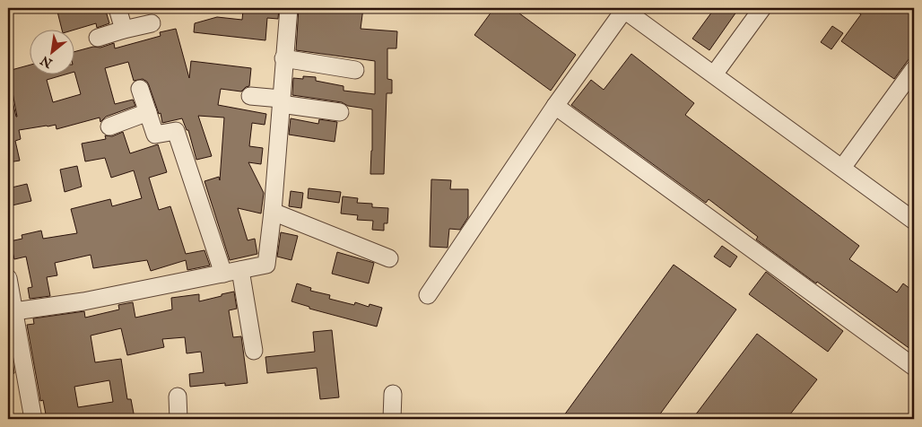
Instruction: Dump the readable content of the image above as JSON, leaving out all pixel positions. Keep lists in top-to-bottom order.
{
  "north": "bottom left"
}
